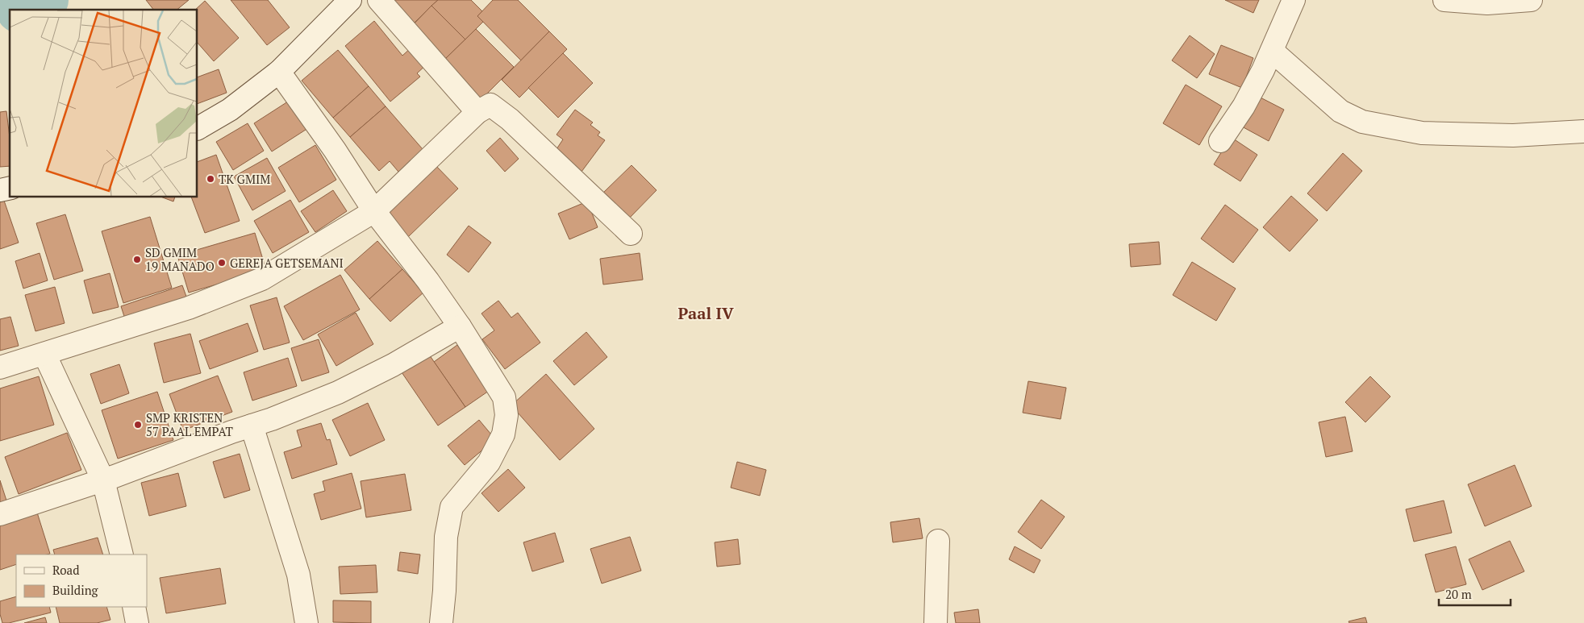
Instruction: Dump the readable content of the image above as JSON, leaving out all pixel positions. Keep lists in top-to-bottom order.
{
  "districts": ["Paal IV"],
  "places": [
    "TK GMIM",
    "SD GMIM 19 MANADO",
    "GEREJA GETSEMANI",
    "SMP KRISTEN 57 PAAL EMPAT"
  ],
  "legend": ["Road", "Building"],
  "scale_bar": "20 m"
}
